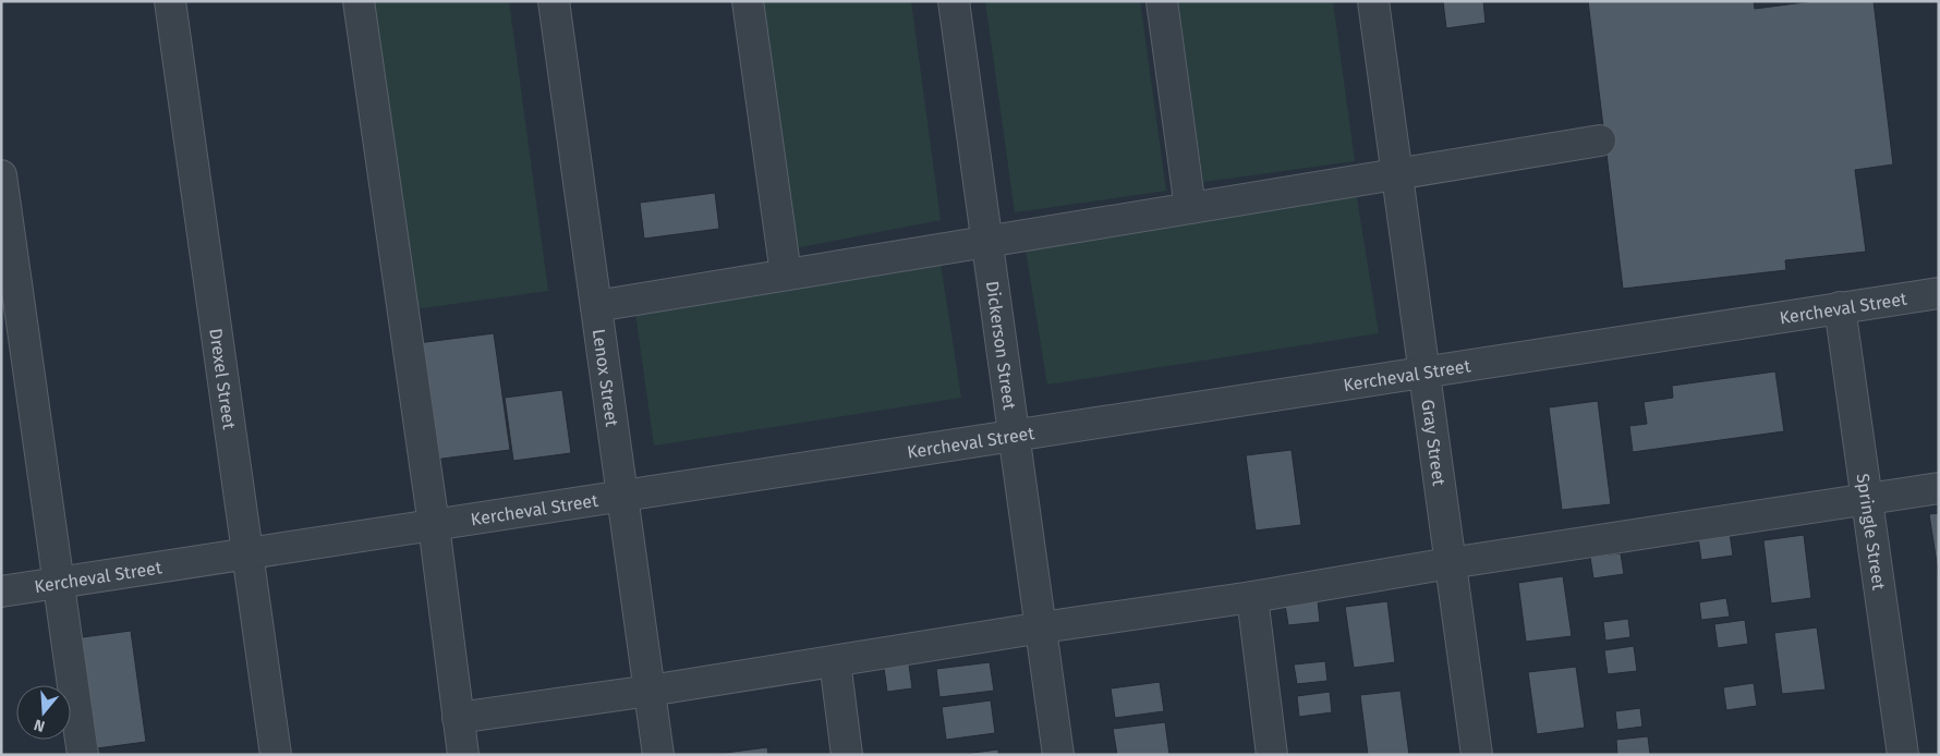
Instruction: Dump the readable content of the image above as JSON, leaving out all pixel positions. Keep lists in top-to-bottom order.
{
  "streets": {
    "street": [
      "Kercheval Street",
      "Dickerson Street",
      "Drexel Street",
      "Lenox Street",
      "Gray Street",
      "Springle Street"
    ]
  },
  "crossings": [
    ["Kercheval Street", "Dickerson Street"],
    ["Kercheval Street", "Drexel Street"],
    ["Kercheval Street", "Lenox Street"],
    ["Kercheval Street", "Gray Street"],
    ["Kercheval Street", "Springle Street"]
  ],
  "north": "bottom"
}
